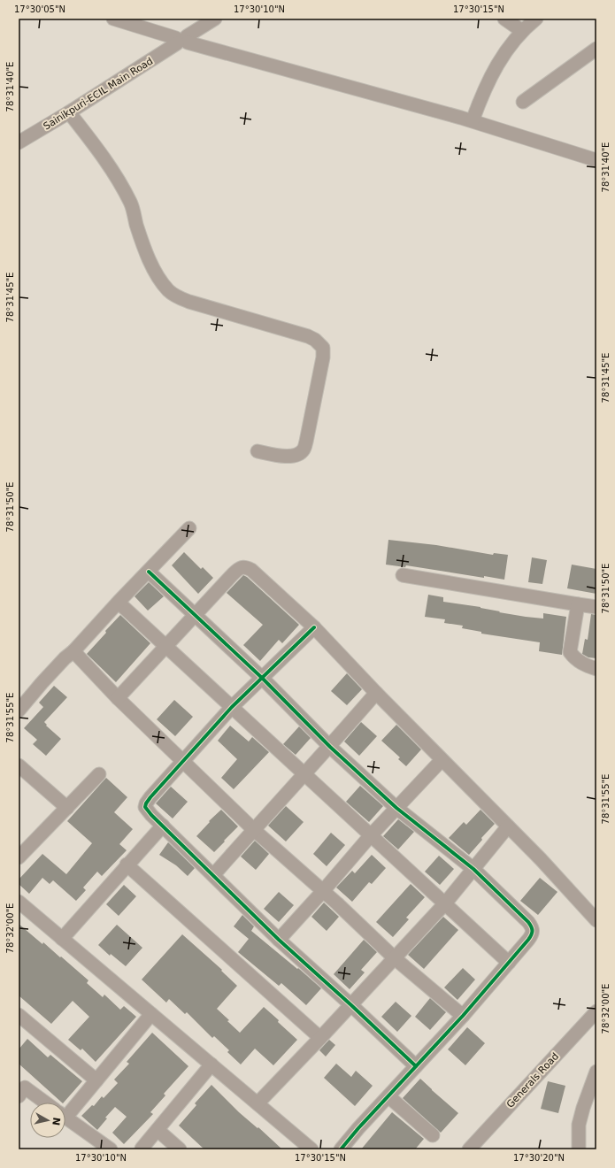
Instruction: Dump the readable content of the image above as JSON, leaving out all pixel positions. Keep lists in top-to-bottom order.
{
  "streets": {
    "street": ["Sainikpuri-ECIL Main Road", "Generals Road"]
  },
  "north": "right",
  "coordinates": [
    "17°30'05\"N",
    "17°30'10\"N",
    "17°30'15\"N",
    "78°31'40\"E",
    "78°31'45\"E",
    "78°31'50\"E",
    "78°31'55\"E",
    "78°32'00\"E",
    "17°30'20\"N"
  ]
}
